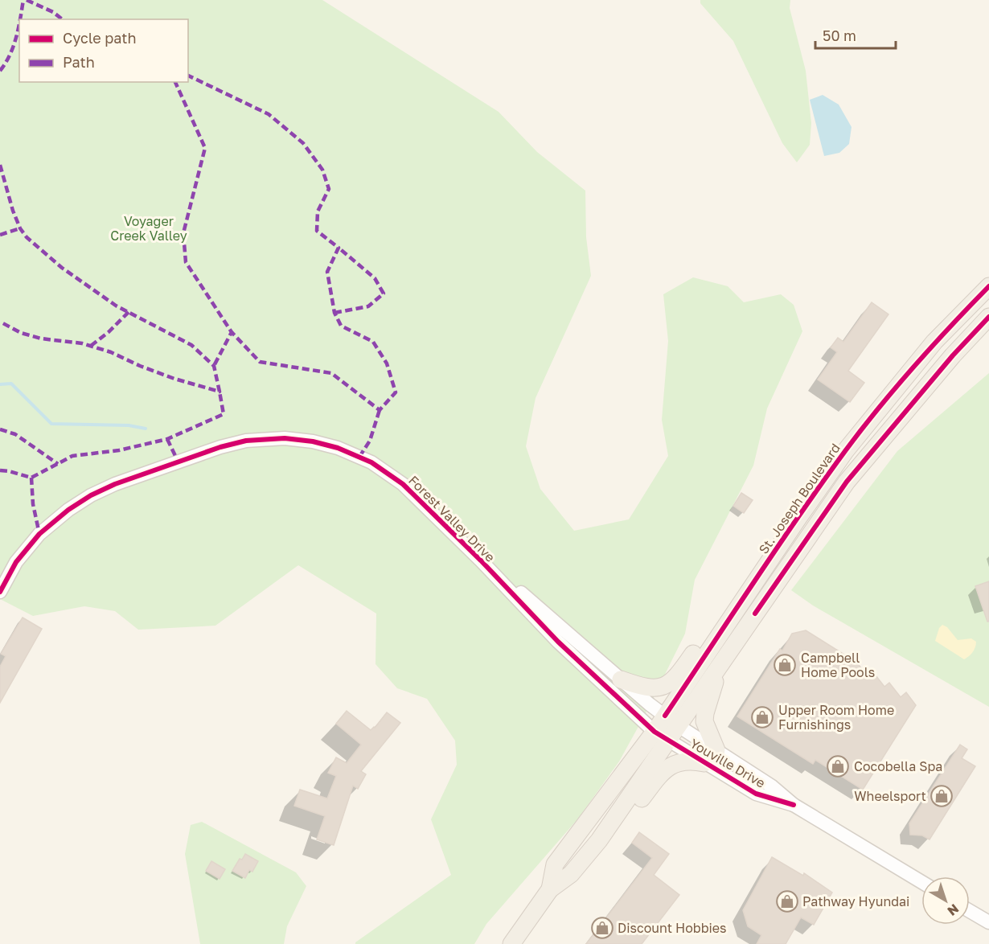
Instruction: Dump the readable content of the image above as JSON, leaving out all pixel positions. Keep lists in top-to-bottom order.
{
  "streets": {
    "main road": ["St. Joseph Boulevard"],
    "street": ["Forest Valley Drive", "Youville Drive"]
  },
  "crossings": [
    ["St. Joseph Boulevard", "Forest Valley Drive"],
    ["St. Joseph Boulevard", "Youville Drive"],
    ["Forest Valley Drive", "Youville Drive"]
  ],
  "parks": ["Voyager Creek Valley"],
  "places": {
    "shop": [
      "Campbell Home Pools",
      "Upper Room Home Furnishings",
      "Cocobella Spa",
      "Wheelsport",
      "Pathway Hyundai",
      "Discount Hobbies"
    ]
  },
  "legend": ["Cycle path", "Path"],
  "scale_bar": "50 m",
  "north": "bottom right"
}
